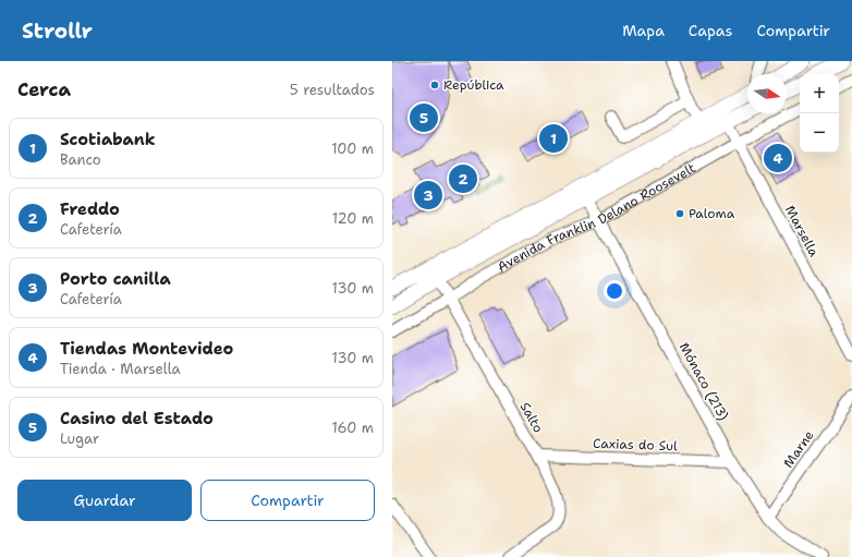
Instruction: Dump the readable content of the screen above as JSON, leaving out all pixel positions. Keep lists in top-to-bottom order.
{
  "streets": {
    "main road": ["Avenida Franklin Delano Roosevelt"],
    "street": [
      "Marsella",
      "Mónaco (213)",
      "Salto",
      "Caxias do Sul",
      "Marne"
    ]
  },
  "crossings": [
    ["Avenida Franklin Delano Roosevelt", "Marsella"],
    ["Avenida Franklin Delano Roosevelt", "Mónaco (213)"],
    ["Avenida Franklin Delano Roosevelt", "Salto"],
    ["Mónaco (213)", "Caxias do Sul"],
    ["Mónaco (213)", "Marne"],
    ["Salto", "Caxias do Sul"]
  ],
  "places": ["República", "Paloma"],
  "north": "right",
  "page": {
    "header": "Strollr",
    "nav": ["Mapa", "Capas", "Compartir"],
    "heading": ["Cerca", "5 resultados"],
    "map_buttons": ["+", "−"],
    "pins": [
      "5",
      "1",
      "4",
      "2",
      "3"
    ],
    "list": [
      {
        "mark": "1",
        "name": "Scotiabank",
        "note": "Banco",
        "value": "100 m"
      },
      {
        "mark": "2",
        "name": "Freddo",
        "note": "Cafetería",
        "value": "120 m"
      },
      {
        "mark": "3",
        "name": "Porto canilla",
        "note": "Cafetería",
        "value": "130 m"
      },
      {
        "mark": "4",
        "name": "Tiendas Montevideo",
        "note": "Tienda · Marsella",
        "value": "130 m"
      },
      {
        "mark": "5",
        "name": "Casino del Estado",
        "note": "Lugar",
        "value": "160 m"
      }
    ],
    "buttons": ["Guardar", "Compartir"]
  }
}
